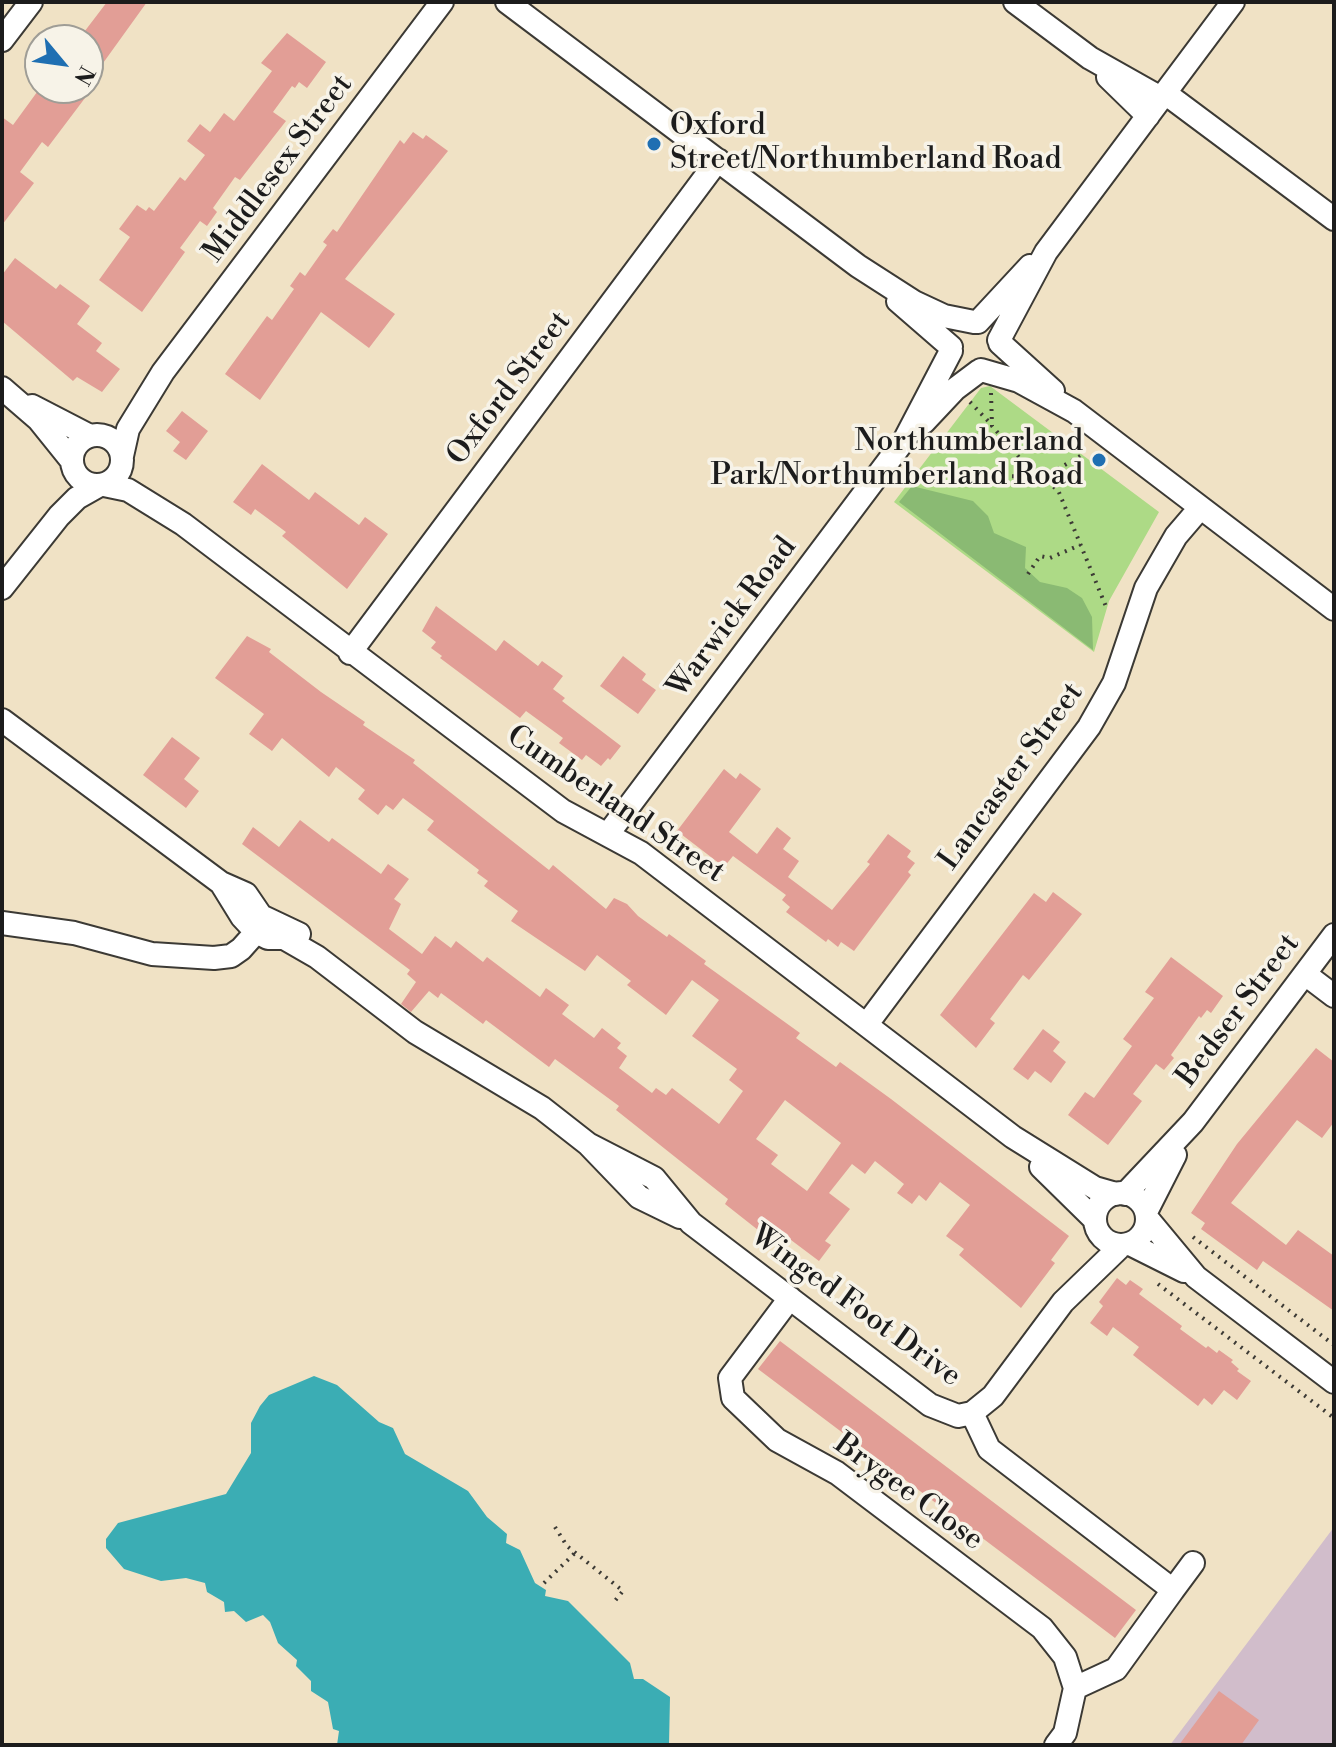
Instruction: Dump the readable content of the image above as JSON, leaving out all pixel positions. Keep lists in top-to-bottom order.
{
  "streets": {
    "street": [
      "Middlesex Street",
      "Oxford Street",
      "Warwick Road",
      "Lancaster Street",
      "Cumberland Street",
      "Bedser Street",
      "Winged Foot Drive",
      "Brygee Close"
    ]
  },
  "crossings": [
    ["Middlesex Street", "Cumberland Street"],
    ["Oxford Street", "Cumberland Street"],
    ["Warwick Road", "Cumberland Street"],
    ["Lancaster Street", "Cumberland Street"],
    ["Cumberland Street", "Bedser Street"],
    ["Winged Foot Drive", "Brygee Close"]
  ],
  "places": ["Oxford Street/Northumberland Road", "Northumberland Park/Northumberland Road"],
  "north": "bottom right"
}
